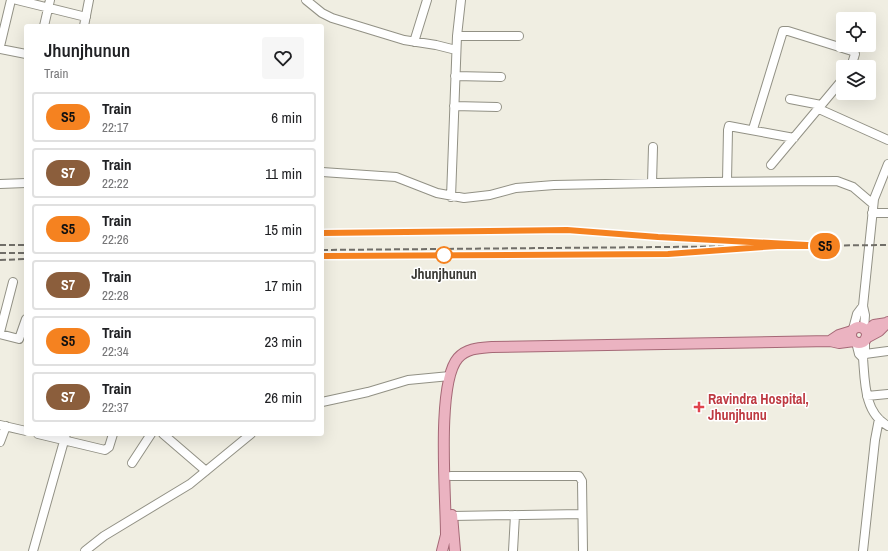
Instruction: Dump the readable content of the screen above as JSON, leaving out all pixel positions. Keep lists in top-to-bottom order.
{
  "places": {
    "other": ["Jhunjhunun"],
    "health": ["Ravindra Hospital, Jhunjhunu"]
  },
  "page": {
    "on_map": "S5",
    "heading": ["Jhunjhunun", "Train"],
    "list": [
      {
        "mark": "S5",
        "name": "Train",
        "note": "22:17",
        "value": "6 min"
      },
      {
        "mark": "S7",
        "name": "Train",
        "note": "22:22",
        "value": "11 min"
      },
      {
        "mark": "S5",
        "name": "Train",
        "note": "22:26",
        "value": "15 min"
      },
      {
        "mark": "S7",
        "name": "Train",
        "note": "22:28",
        "value": "17 min"
      },
      {
        "mark": "S5",
        "name": "Train",
        "note": "22:34",
        "value": "23 min"
      },
      {
        "mark": "S7",
        "name": "Train",
        "note": "22:37",
        "value": "26 min"
      }
    ]
  }
}
